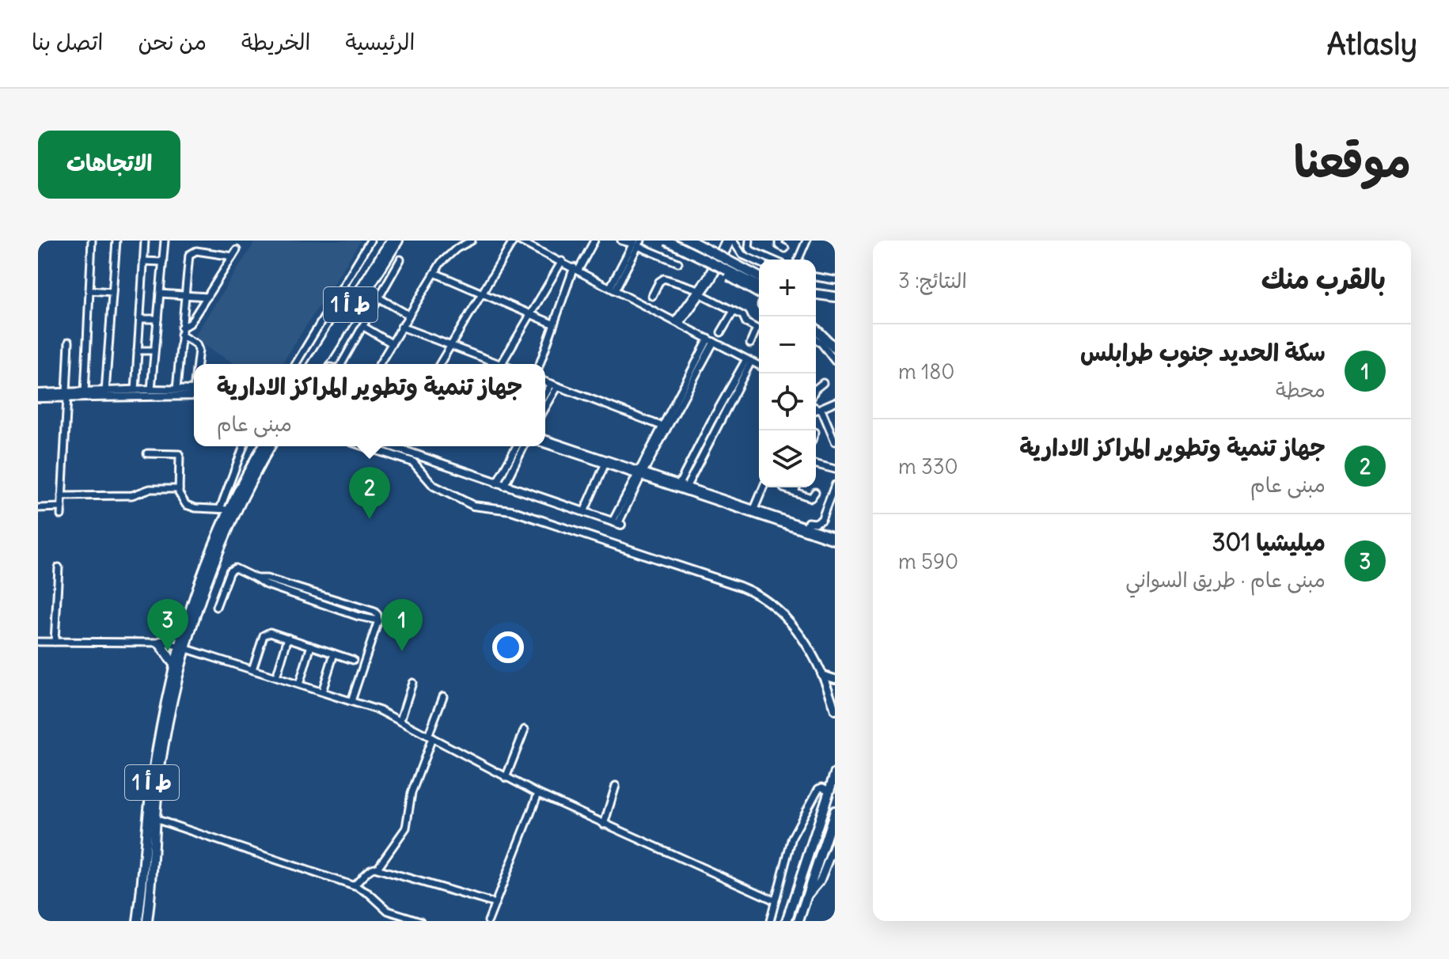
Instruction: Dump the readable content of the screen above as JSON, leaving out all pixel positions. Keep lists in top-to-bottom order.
{
  "streets": {
    "highway": ["ط أ 1"]
  },
  "page": {
    "header": "Atlasly",
    "nav": [
      "الرئيسية",
      "الخريطة",
      "من نحن",
      "اتصل بنا"
    ],
    "title": "موقعنا",
    "buttons": "الاتجاهات",
    "heading": ["بالقرب منك", "النتائج: 3"],
    "map_buttons": ["+", "−"],
    "list": [
      {
        "mark": "1",
        "name": "سكة الحديد جنوب طرابلس",
        "note": "محطة",
        "value": "180 m"
      },
      {
        "mark": "2",
        "name": "جهاز تنمية وتطوير المراكز الادارية",
        "note": "مبنى عام",
        "value": "330 m"
      },
      {
        "mark": "3",
        "name": "ميليشيا 301",
        "note": "مبنى عام · طريق السواني",
        "value": "590 m"
      }
    ],
    "popup": ["جهاز تنمية وتطوير المراكز الادارية", "مبنى عام"],
    "pins": ["2", "1", "3"]
  }
}
